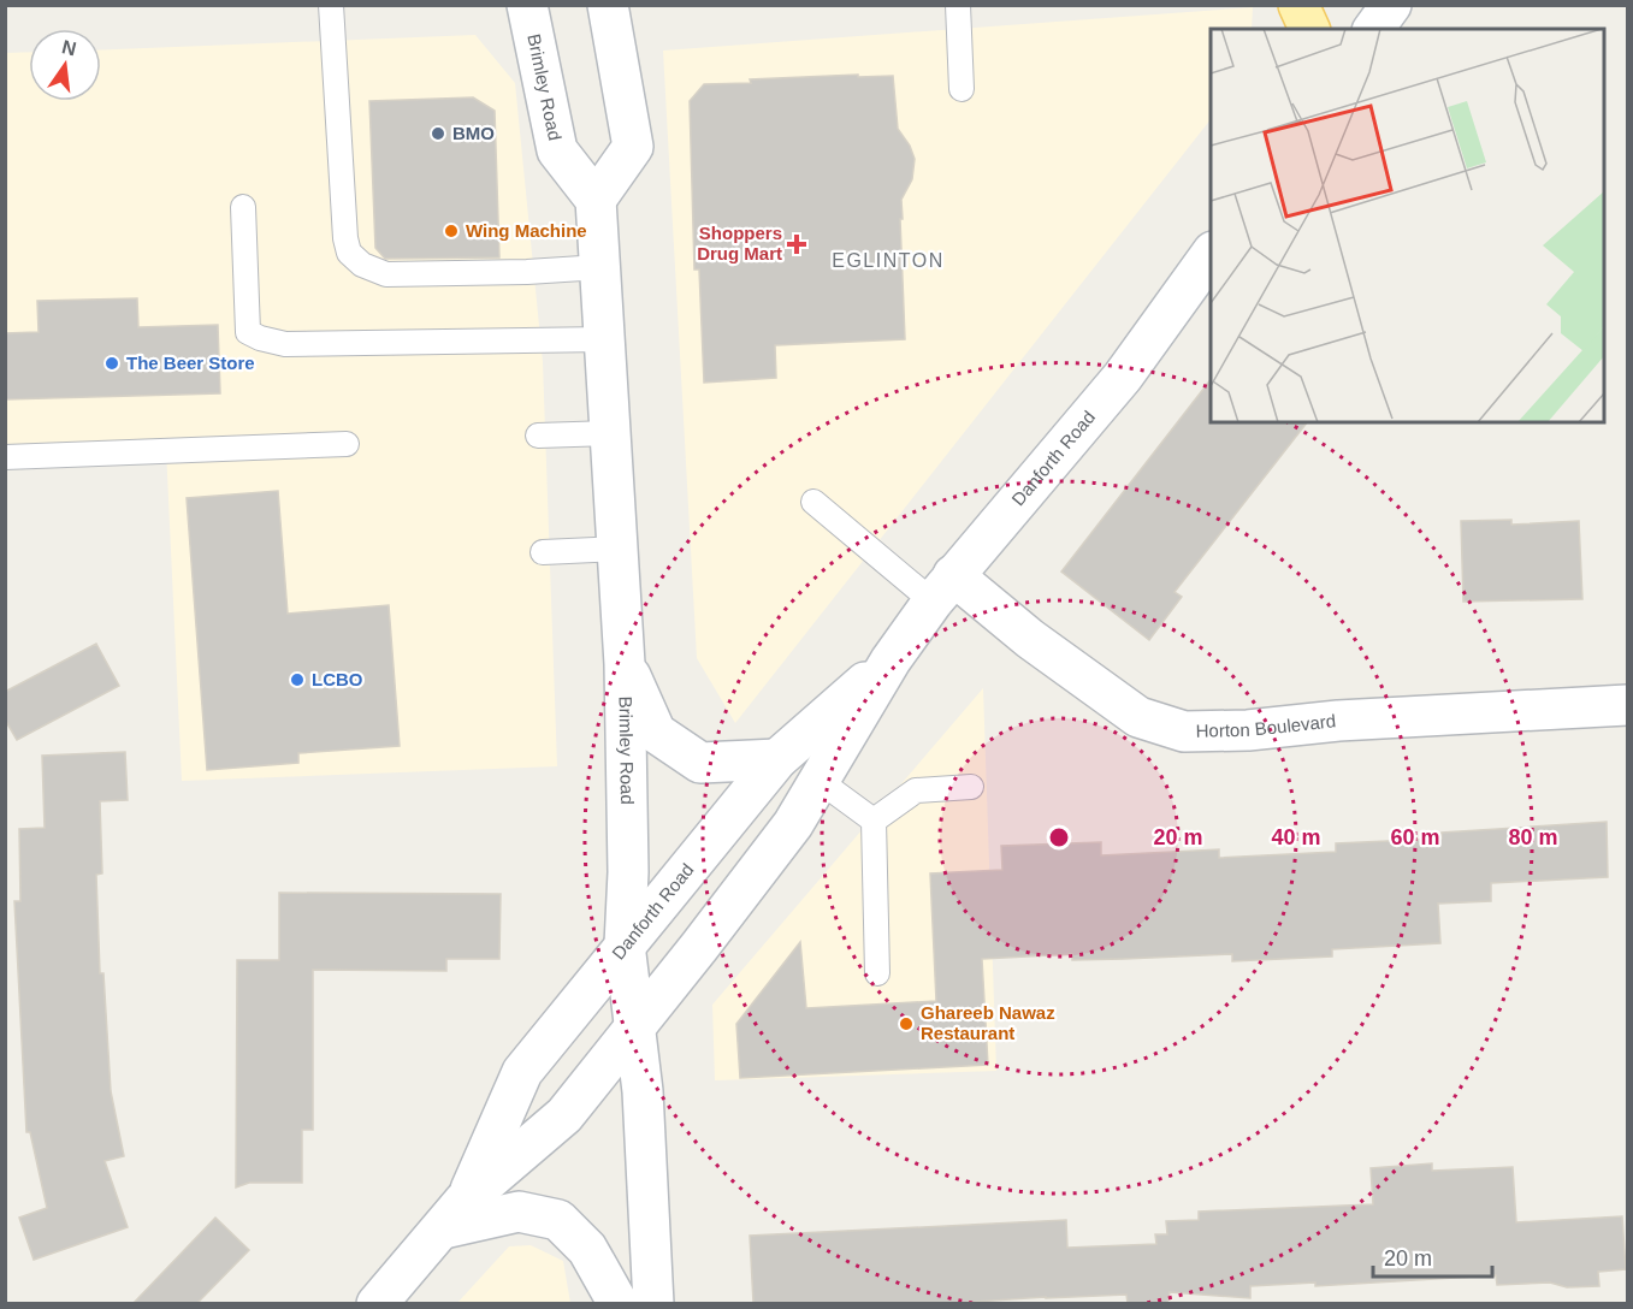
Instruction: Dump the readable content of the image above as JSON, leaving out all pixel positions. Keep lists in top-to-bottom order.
{
  "streets": {
    "main road": ["Brimley Road", "Danforth Road", "Horton Boulevard"]
  },
  "crossings": [
    ["Brimley Road", "Danforth Road"],
    ["Danforth Road", "Horton Boulevard"]
  ],
  "districts": ["EGLINTON"],
  "places": {
    "other": [
      "BMO",
      "Wing Machine",
      "The Beer Store",
      "LCBO",
      "Ghareeb Nawaz Restaurant"
    ],
    "health": ["Shoppers Drug Mart"]
  },
  "scale_bar": "20 m",
  "north": "top",
  "rings": [
    "20 m",
    "40 m",
    "60 m",
    "80 m"
  ]
}
